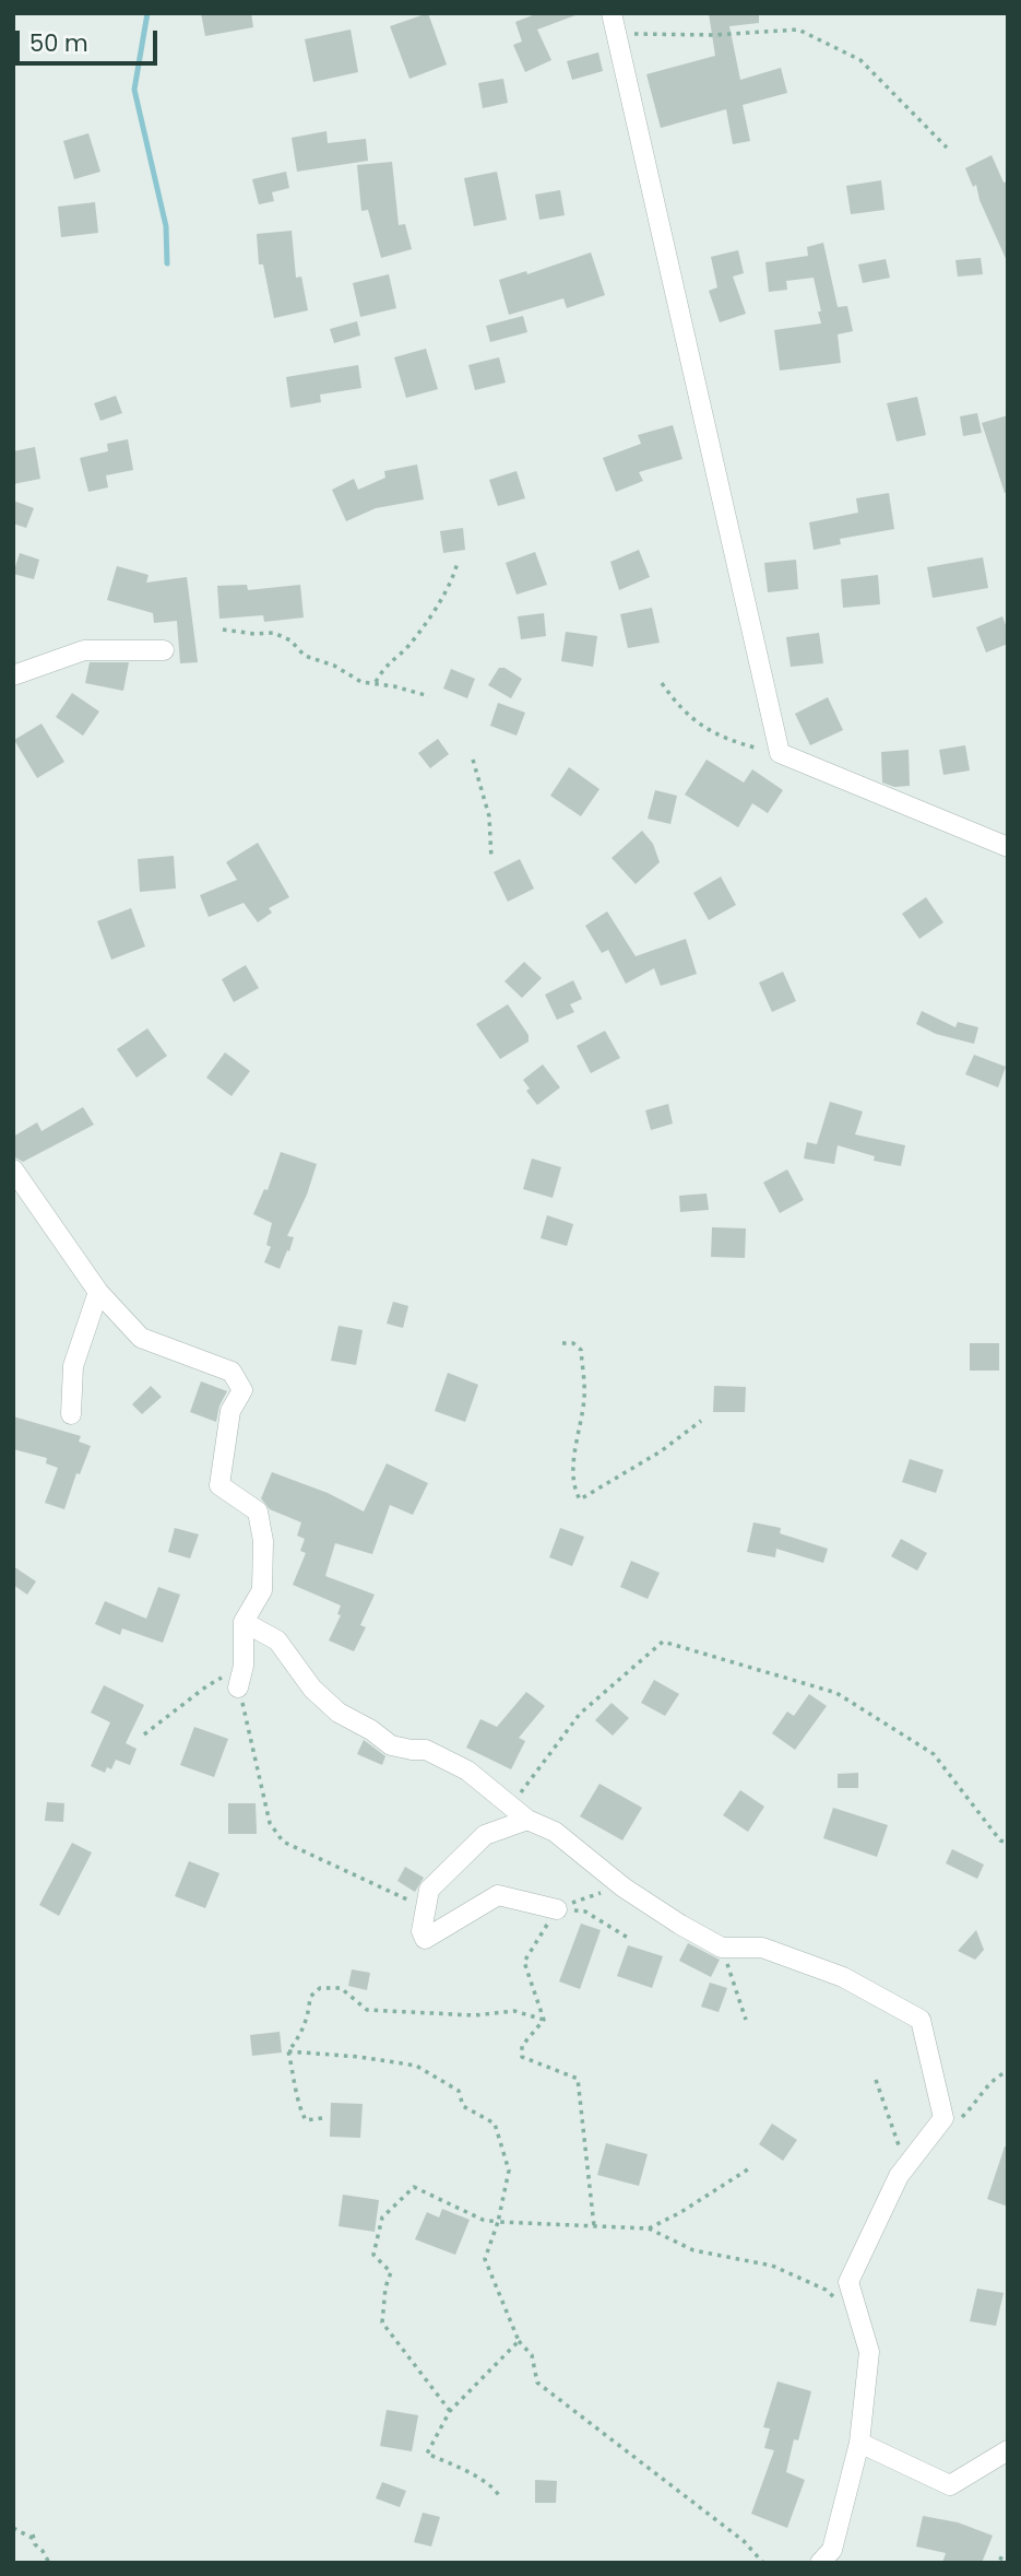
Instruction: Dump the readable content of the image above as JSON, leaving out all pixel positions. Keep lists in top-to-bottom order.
{
  "scale_bar": "50 m"
}
